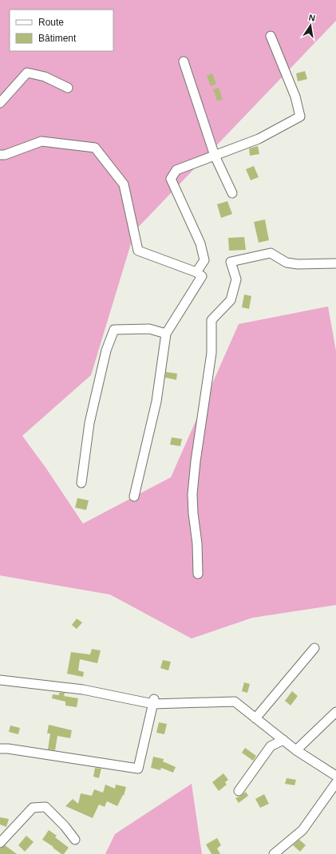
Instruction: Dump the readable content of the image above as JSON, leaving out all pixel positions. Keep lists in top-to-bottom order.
{
  "legend": ["Route", "Bâtiment"],
  "north": "top"
}
